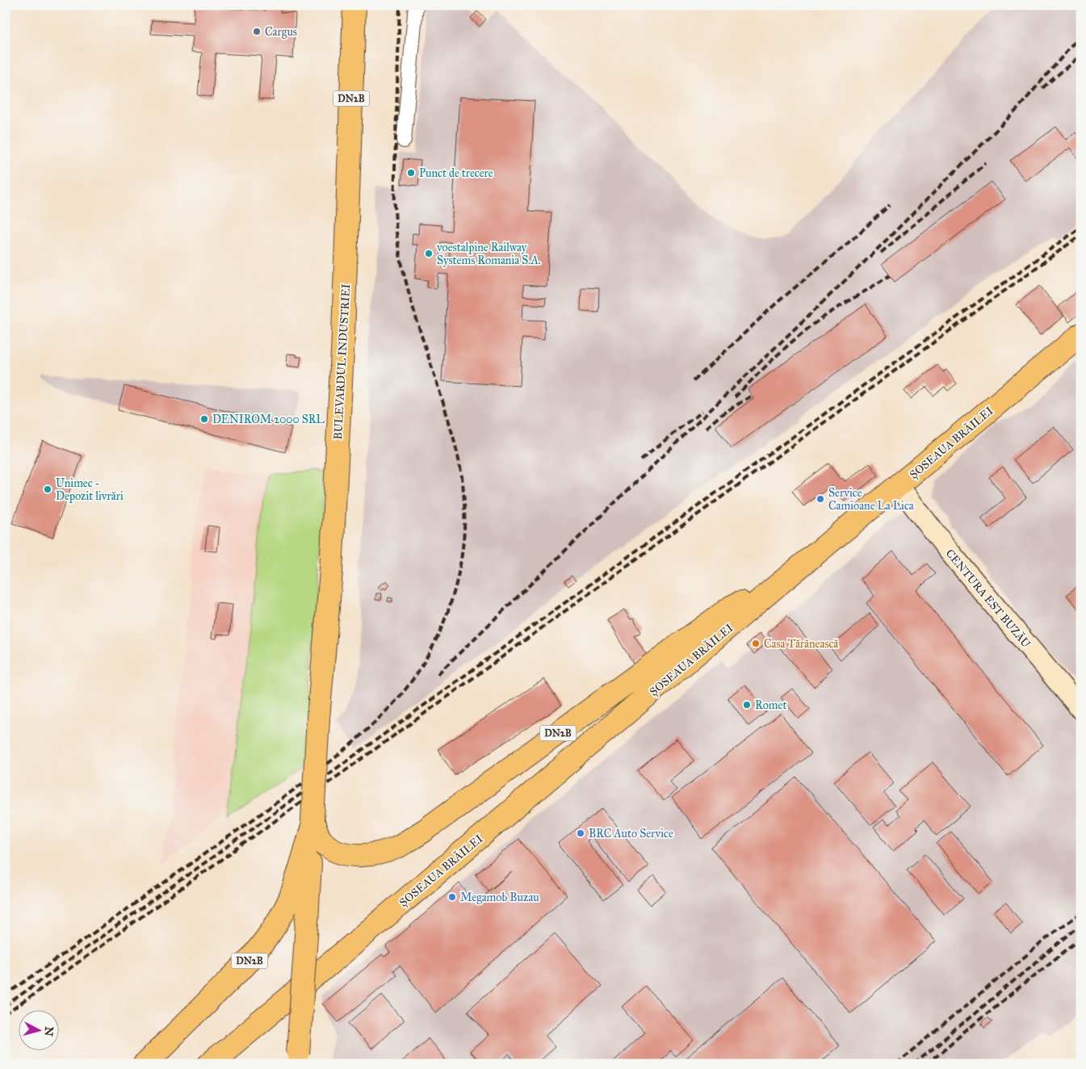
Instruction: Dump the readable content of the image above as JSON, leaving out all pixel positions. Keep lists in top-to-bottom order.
{
  "streets": {
    "main road": [
      "DN2B",
      "BULEVARDUL INDUSTRIEI",
      "ȘOSEAUA BRĂILEI",
      "CENTURA EST BUZĂU"
    ]
  },
  "crossings": [
    ["DN2B", "BULEVARDUL INDUSTRIEI"],
    ["DN2B", "ȘOSEAUA BRĂILEI"],
    ["ȘOSEAUA BRĂILEI", "CENTURA EST BUZĂU"]
  ],
  "places": [
    "Cargus",
    "Punct de trecere",
    "voestalpine Railway Systems Romania S.A.",
    "DENIROM 2000 SRL",
    "Unimec - Depozit livrări",
    "Service Camioane La Lica",
    "Casa Tărănească",
    "Romet",
    "BRC Auto Service",
    "Megamob Buzau"
  ],
  "north": "right"
}
